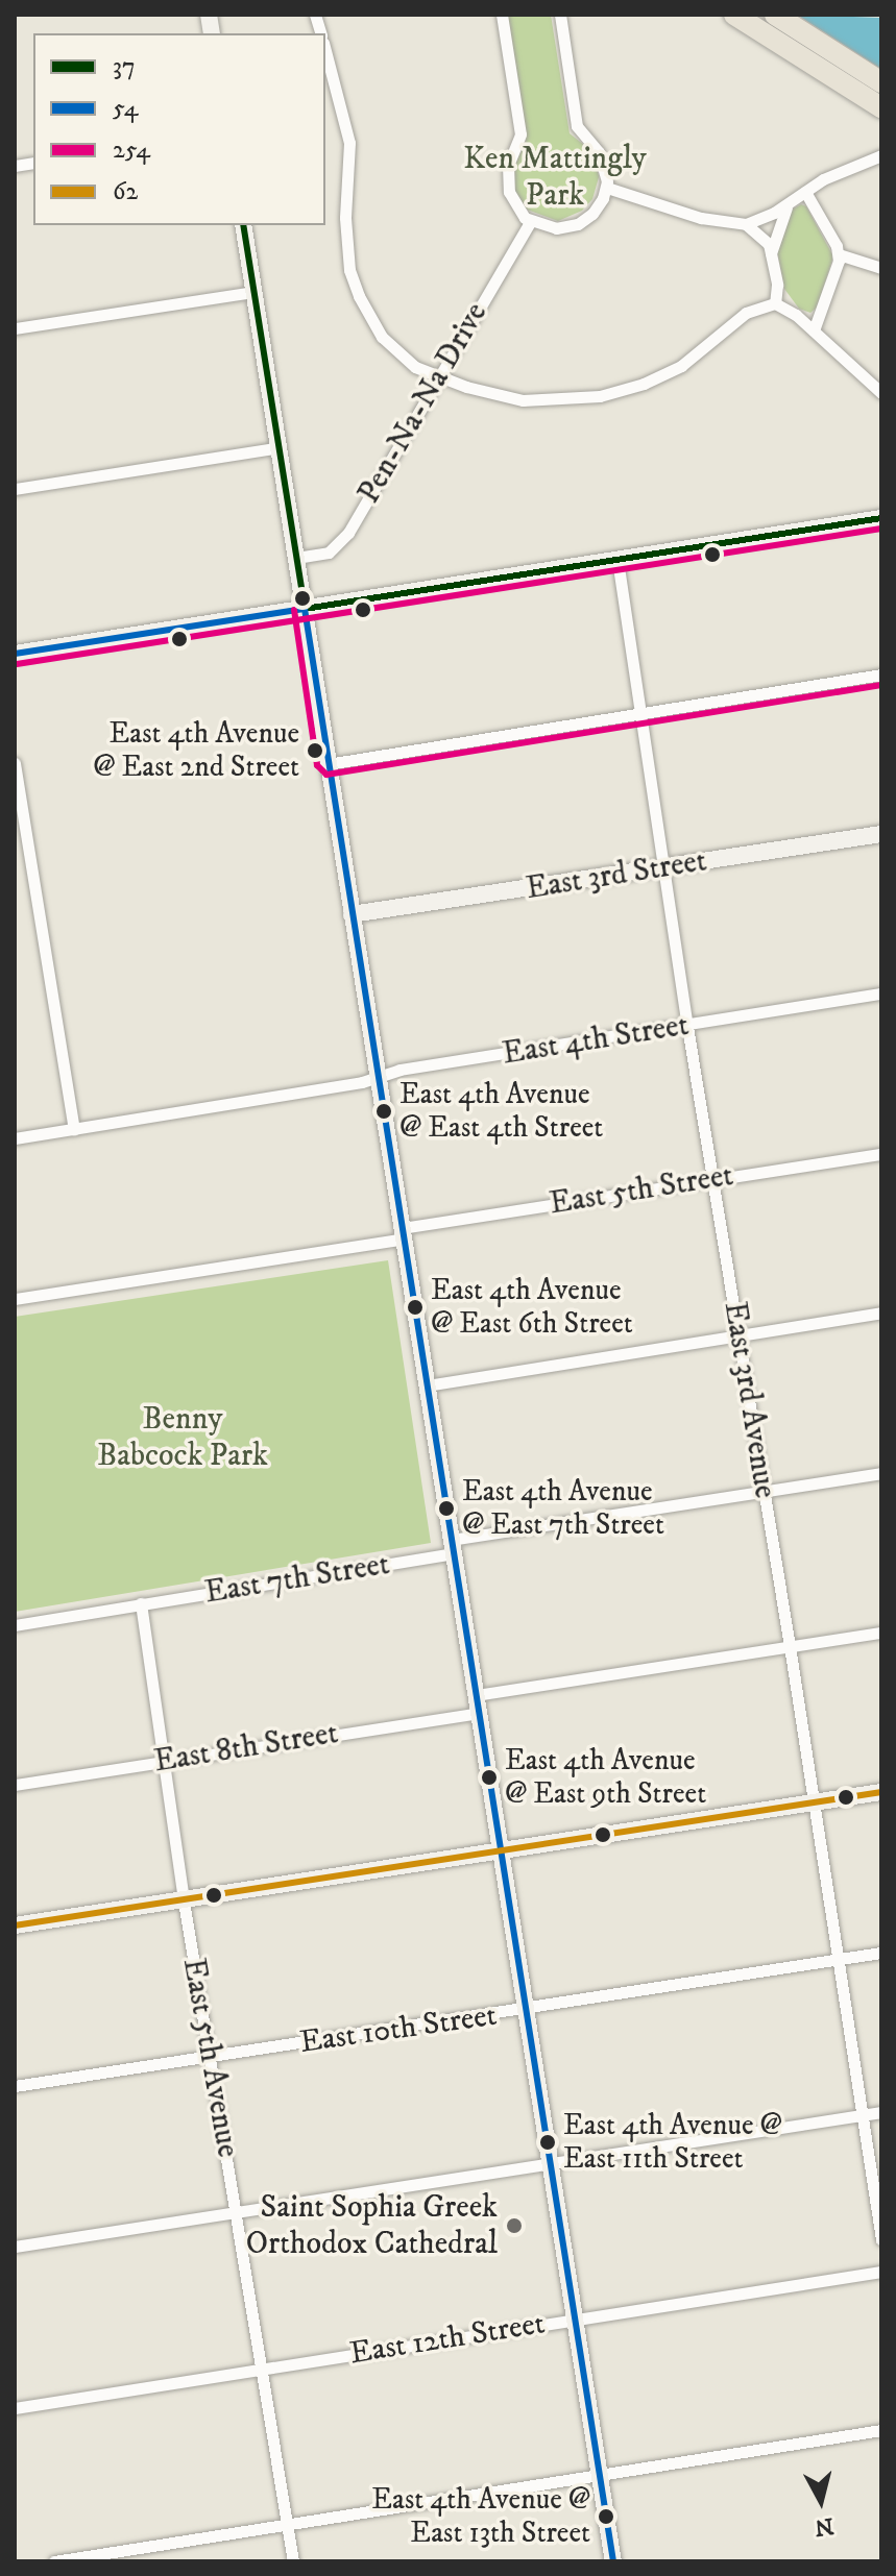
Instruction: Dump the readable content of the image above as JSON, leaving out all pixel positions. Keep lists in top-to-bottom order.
{
  "streets": {
    "main road": ["East 3rd Street"],
    "street": [
      "Pen-Na-Na Drive",
      "East 4th Street",
      "East 5th Street",
      "East 3rd Avenue",
      "East 7th Street",
      "East 8th Street",
      "East 10th Street",
      "East 5th Avenue",
      "East 12th Street"
    ]
  },
  "crossings": [
    ["East 3rd Street", "East 3rd Avenue"],
    ["East 4th Street", "East 3rd Avenue"],
    ["East 5th Street", "East 3rd Avenue"],
    ["East 3rd Avenue", "East 7th Street"],
    ["East 3rd Avenue", "East 8th Street"],
    ["East 3rd Avenue", "East 10th Street"],
    ["East 7th Street", "East 5th Avenue"],
    ["East 8th Street", "East 5th Avenue"],
    ["East 10th Street", "East 5th Avenue"],
    ["East 5th Avenue", "East 12th Street"]
  ],
  "parks": ["Ken Mattingly Park", "Benny Babcock Park"],
  "places": [
    "East 4th Avenue @ East 2nd Street",
    "East 4th Avenue @ East 4th Street",
    "East 4th Avenue @ East 6th Street",
    "East 4th Avenue @ East 7th Street",
    "East 4th Avenue @ East 9th Street",
    "East 4th Avenue @ East 11th Street",
    "Saint Sophia Greek Orthodox Cathedral",
    "East 4th Avenue @ East 13th Street"
  ],
  "lines": [
    "transit line 37",
    "transit line 254",
    "transit line 54",
    "transit line 62"
  ],
  "legend": [
    "37",
    "54",
    "254",
    "62"
  ],
  "north": "bottom"
}
